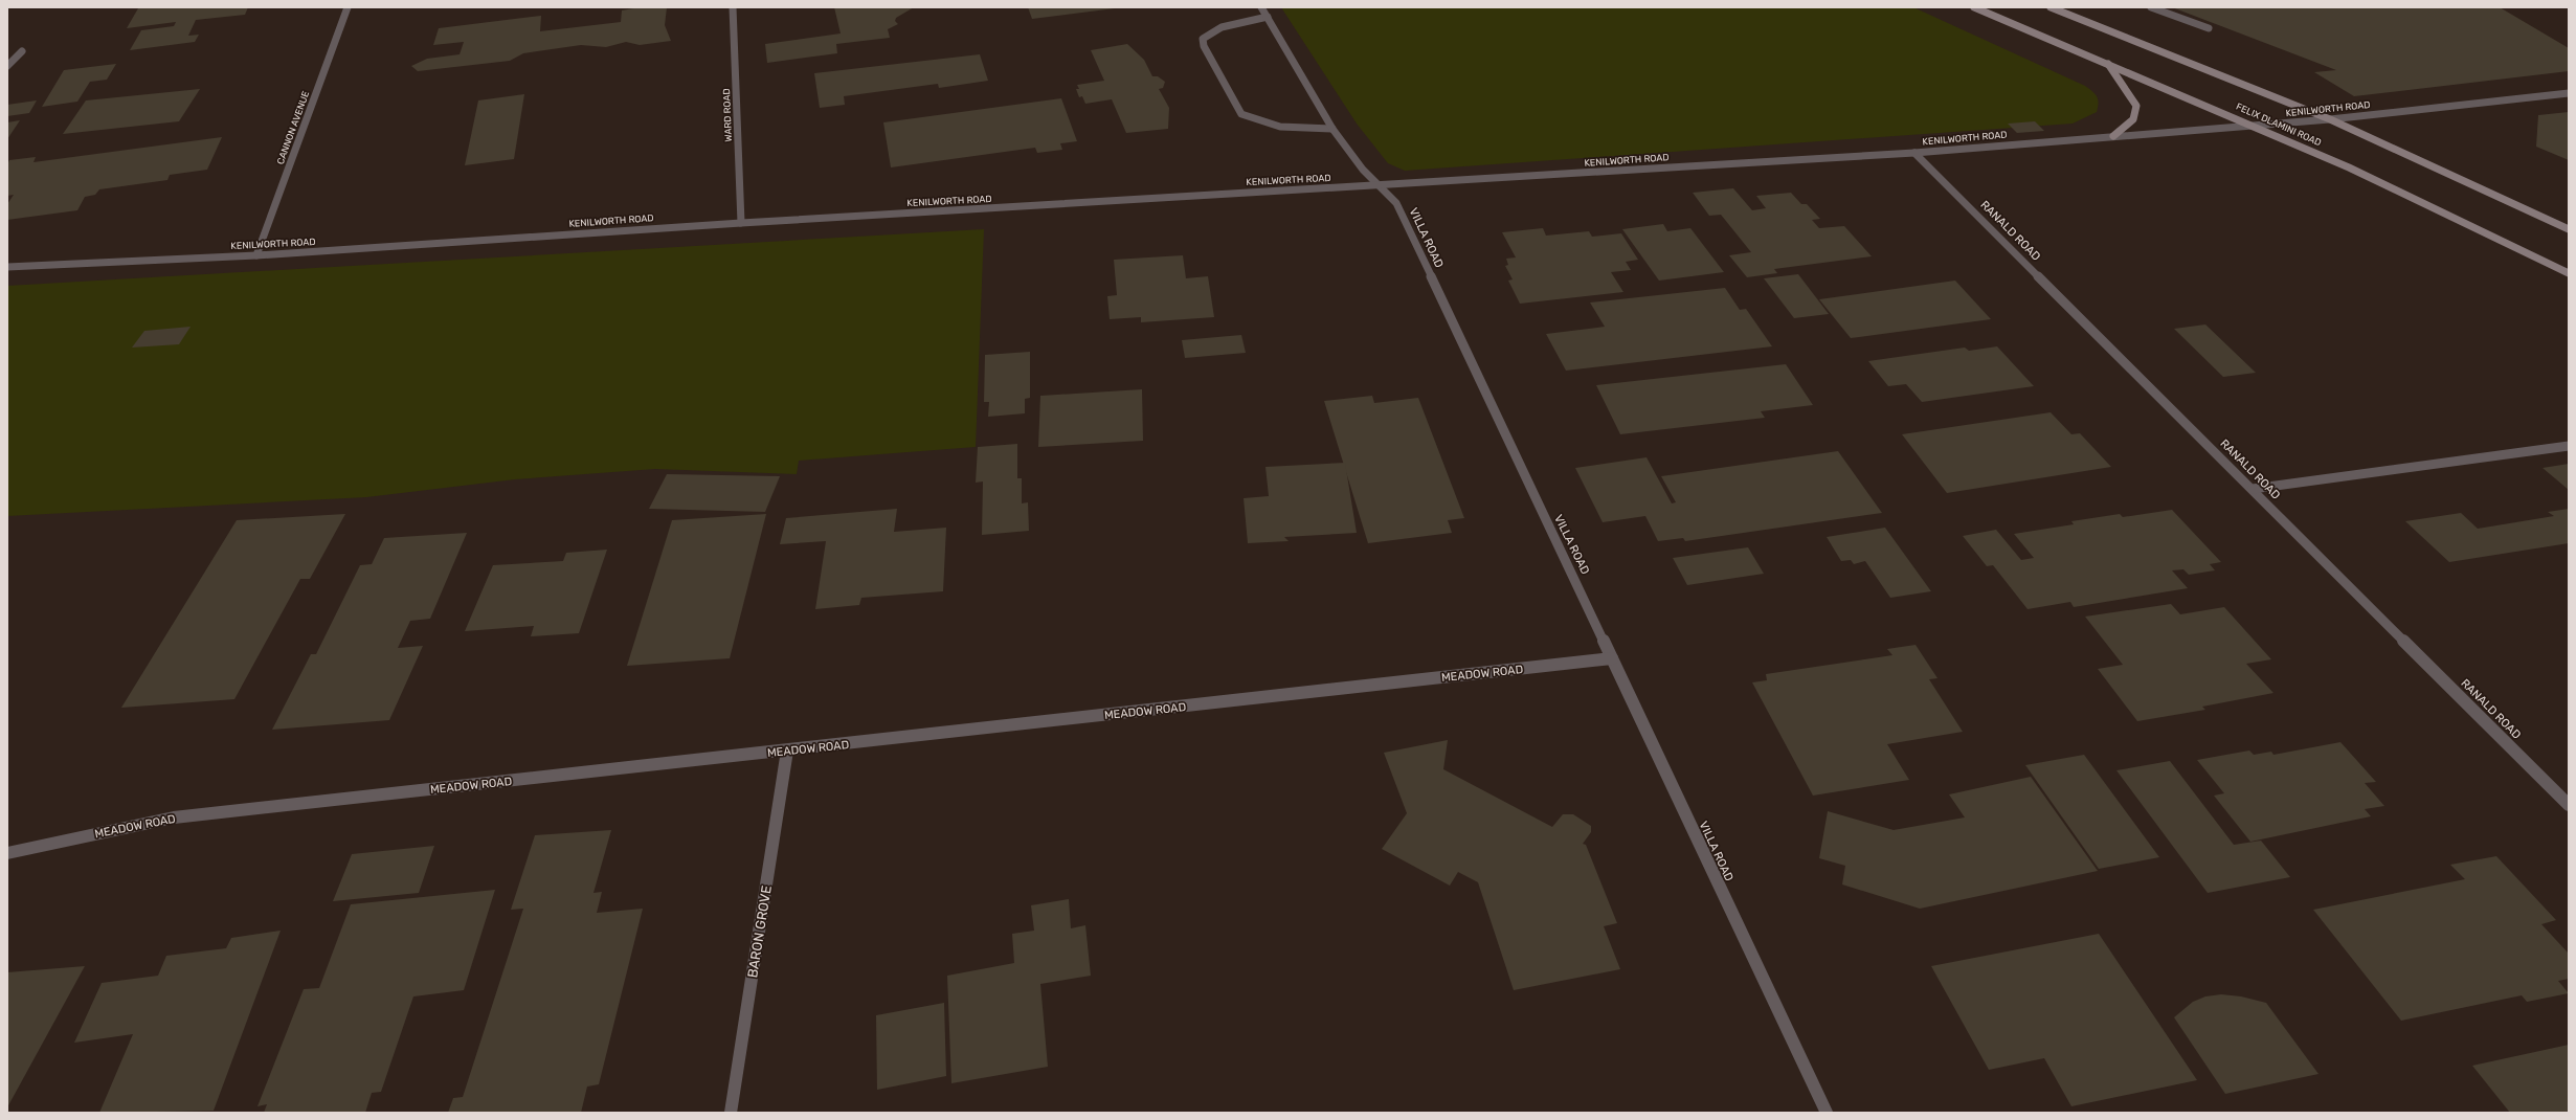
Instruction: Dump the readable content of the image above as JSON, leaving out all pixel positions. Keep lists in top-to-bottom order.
{
  "streets": {
    "main road": ["FELIX DLAMINI ROAD"],
    "street": [
      "KENILWORTH ROAD",
      "WARD ROAD",
      "CANNON AVENUE",
      "RANALD ROAD",
      "VILLA ROAD",
      "MEADOW ROAD",
      "BARON GROVE"
    ]
  },
  "crossings": [
    ["KENILWORTH ROAD", "WARD ROAD"],
    ["KENILWORTH ROAD", "FELIX DLAMINI ROAD"],
    ["KENILWORTH ROAD", "CANNON AVENUE"],
    ["KENILWORTH ROAD", "RANALD ROAD"],
    ["KENILWORTH ROAD", "VILLA ROAD"],
    ["VILLA ROAD", "MEADOW ROAD"],
    ["MEADOW ROAD", "BARON GROVE"]
  ]
}
